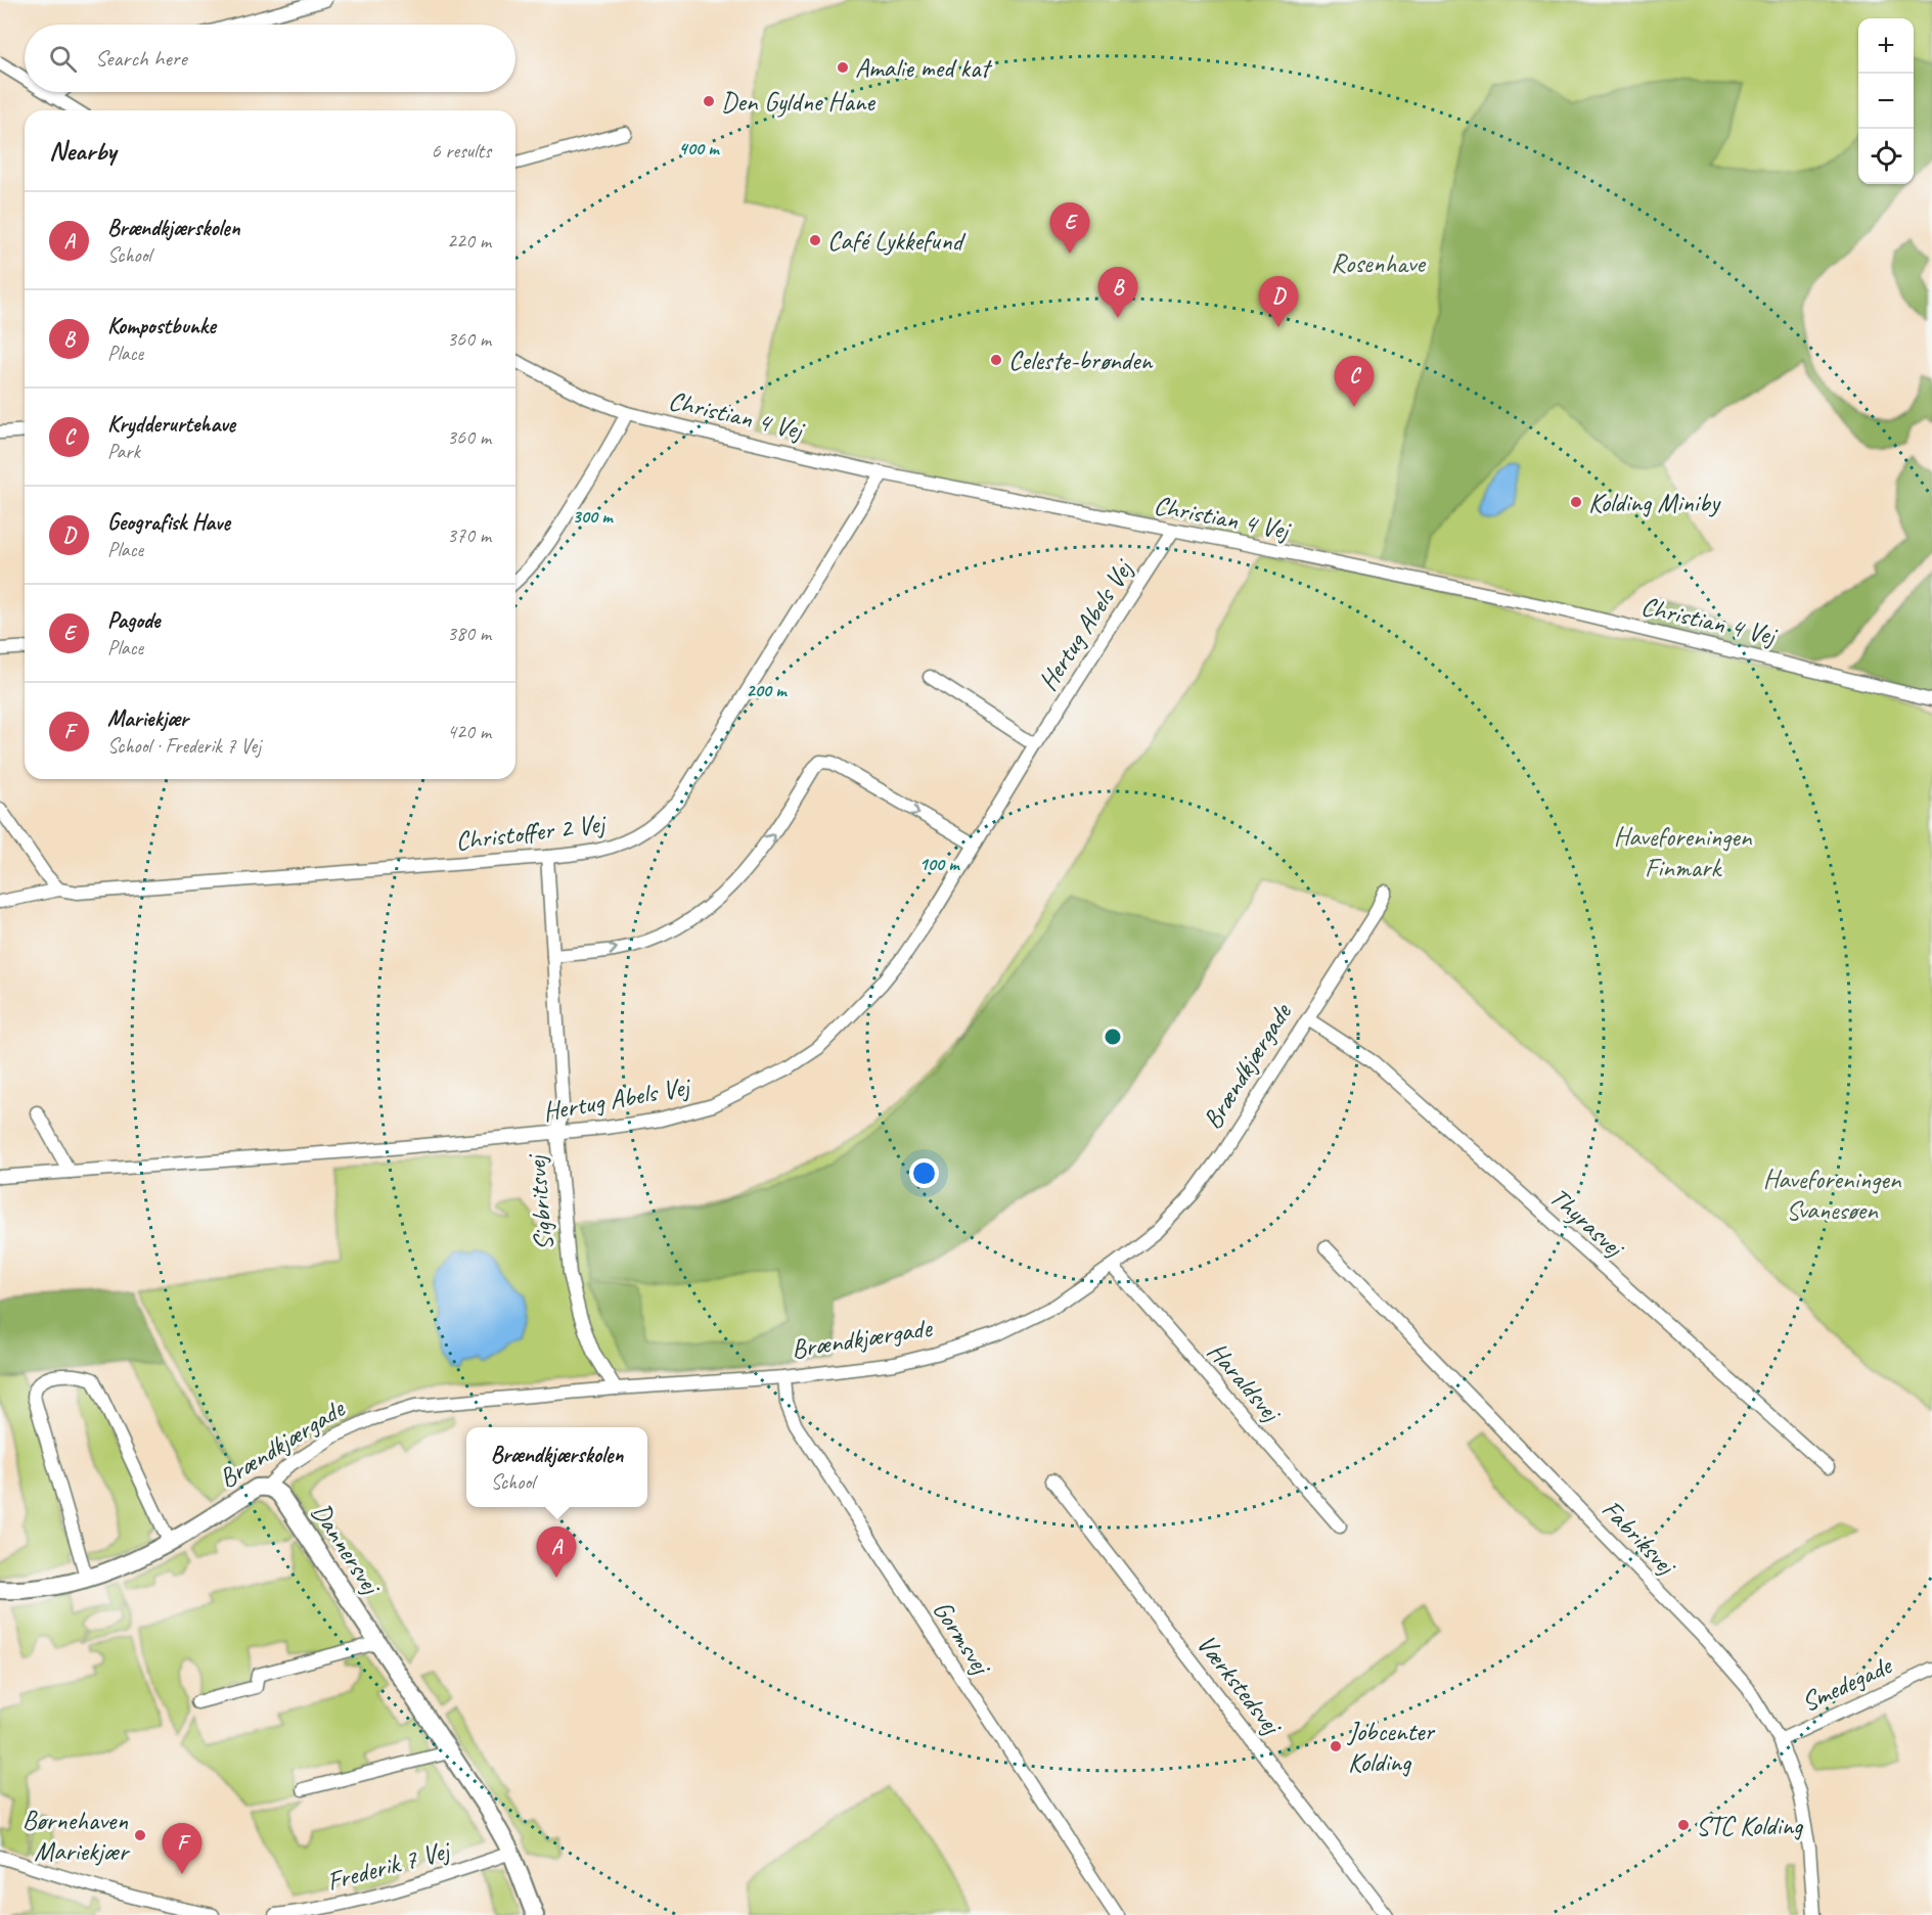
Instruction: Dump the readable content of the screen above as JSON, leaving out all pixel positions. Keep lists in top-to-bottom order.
{
  "streets": {
    "street": [
      "Christian 4 Vej",
      "Hertug Abels Vej",
      "Christoffer 2 Vej",
      "Brændkjærgade",
      "Sigbritsvej",
      "Thyrasvej",
      "Haraldsvej",
      "Fabriksvej",
      "Dannersvej",
      "Gormsvej",
      "Værkstedsvej",
      "Smedegade",
      "Frederik 7 Vej"
    ]
  },
  "crossings": [
    ["Christian 4 Vej", "Hertug Abels Vej"],
    ["Christian 4 Vej", "Christoffer 2 Vej"],
    ["Hertug Abels Vej", "Sigbritsvej"],
    ["Christoffer 2 Vej", "Sigbritsvej"],
    ["Brændkjærgade", "Sigbritsvej"],
    ["Brændkjærgade", "Thyrasvej"],
    ["Brændkjærgade", "Haraldsvej"],
    ["Brændkjærgade", "Dannersvej"],
    ["Brændkjærgade", "Gormsvej"],
    ["Fabriksvej", "Smedegade"],
    ["Dannersvej", "Frederik 7 Vej"]
  ],
  "parks": ["Rosenhave", "Haveforeningen Finmark", "Haveforeningen Svanesøen"],
  "places": [
    "Amalie med kat",
    "Den Gyldne Hane",
    "Café Lykkefund",
    "Celeste-brønden",
    "Kolding Miniby",
    "Jobcenter Kolding",
    "STC Kolding",
    "Børnehaven Mariekjær"
  ],
  "page": {
    "map_buttons": ["+", "−"],
    "search": "Search here",
    "heading": ["Nearby", "6 results"],
    "list": [
      {
        "mark": "A",
        "name": "Brændkjærskolen",
        "note": "School",
        "value": "220 m"
      },
      {
        "mark": "B",
        "name": "Kompostbunke",
        "note": "Place",
        "value": "360 m"
      },
      {
        "mark": "C",
        "name": "Krydderurtehave",
        "note": "Park",
        "value": "360 m"
      },
      {
        "mark": "D",
        "name": "Geografisk Have",
        "note": "Place",
        "value": "370 m"
      },
      {
        "mark": "E",
        "name": "Pagode",
        "note": "Place",
        "value": "380 m"
      },
      {
        "mark": "F",
        "name": "Mariekjær",
        "note": "School · Frederik 7 Vej",
        "value": "420 m"
      }
    ],
    "pins": [
      "E",
      "B",
      "D",
      "C",
      "A",
      "F"
    ],
    "popup": ["Brændkjærskolen", "School"]
  },
  "rings": [
    "400 m",
    "300 m",
    "200 m",
    "100 m"
  ]
}
